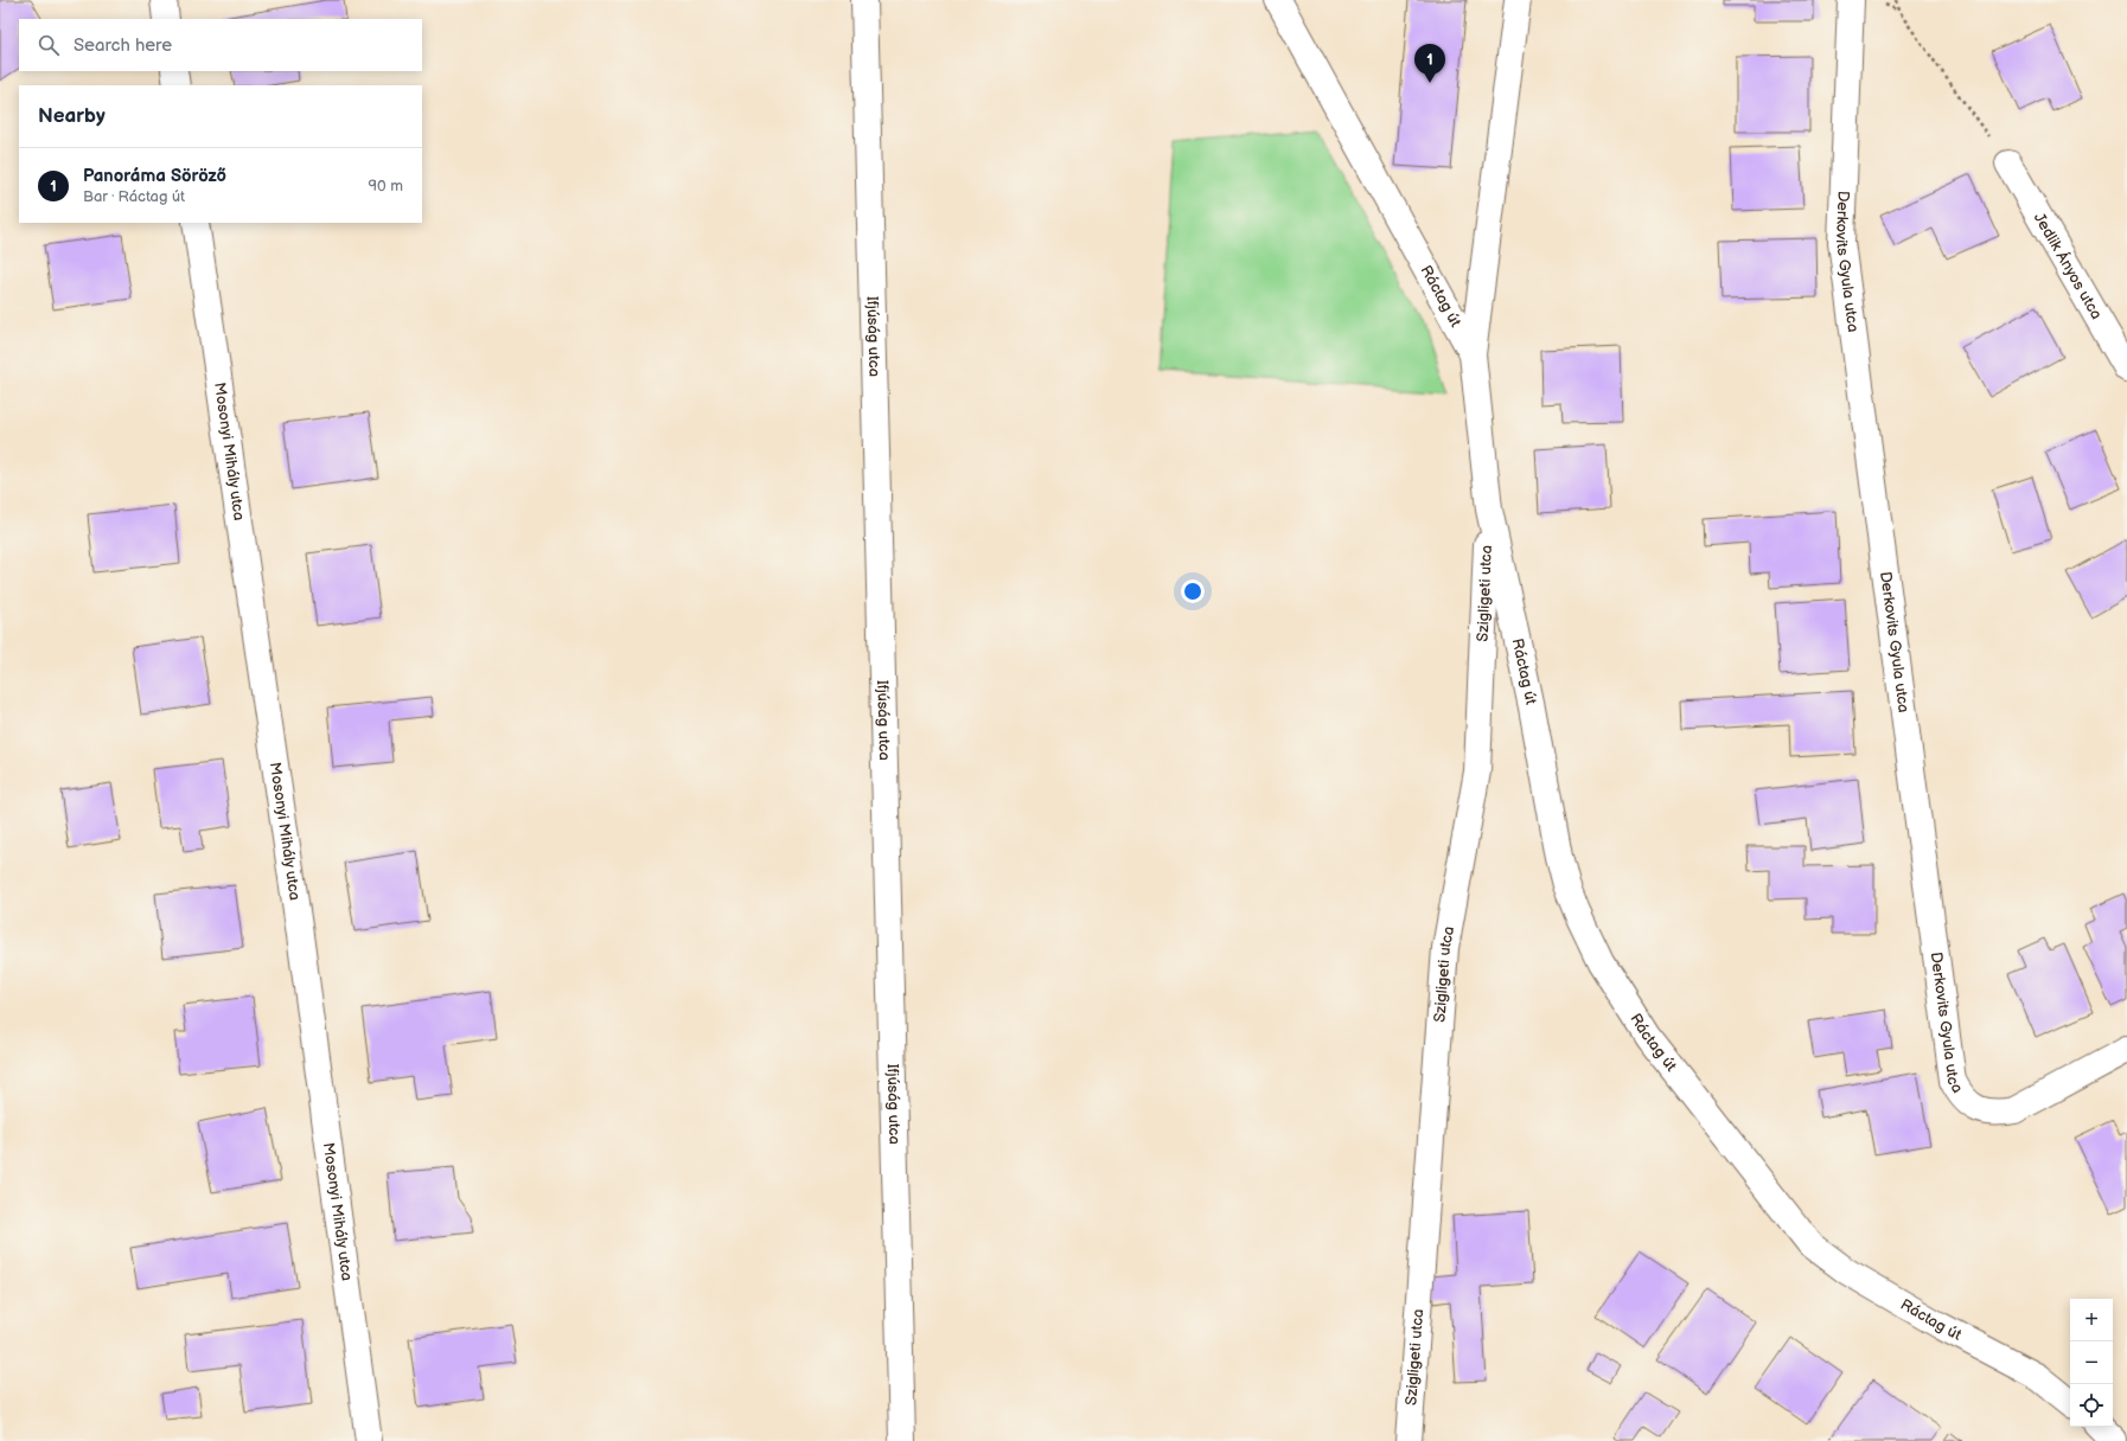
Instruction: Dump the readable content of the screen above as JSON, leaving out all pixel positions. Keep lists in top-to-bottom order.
{
  "streets": {
    "street": [
      "Derkovits Gyula utca",
      "Jedlik Ányos utca",
      "Ráctag út",
      "Ifjúság utca",
      "Mosonyi Mihály utca",
      "Szigligeti utca"
    ]
  },
  "crossings": [
    ["Ráctag út", "Szigligeti utca"]
  ],
  "page": {
    "search": "Search here",
    "pins": "1",
    "heading": "Nearby",
    "list": [
      {
        "mark": "1",
        "name": "Panoráma Söröző",
        "note": "Bar · Ráctag út",
        "value": "90 m"
      }
    ],
    "map_buttons": ["+", "−"]
  }
}
